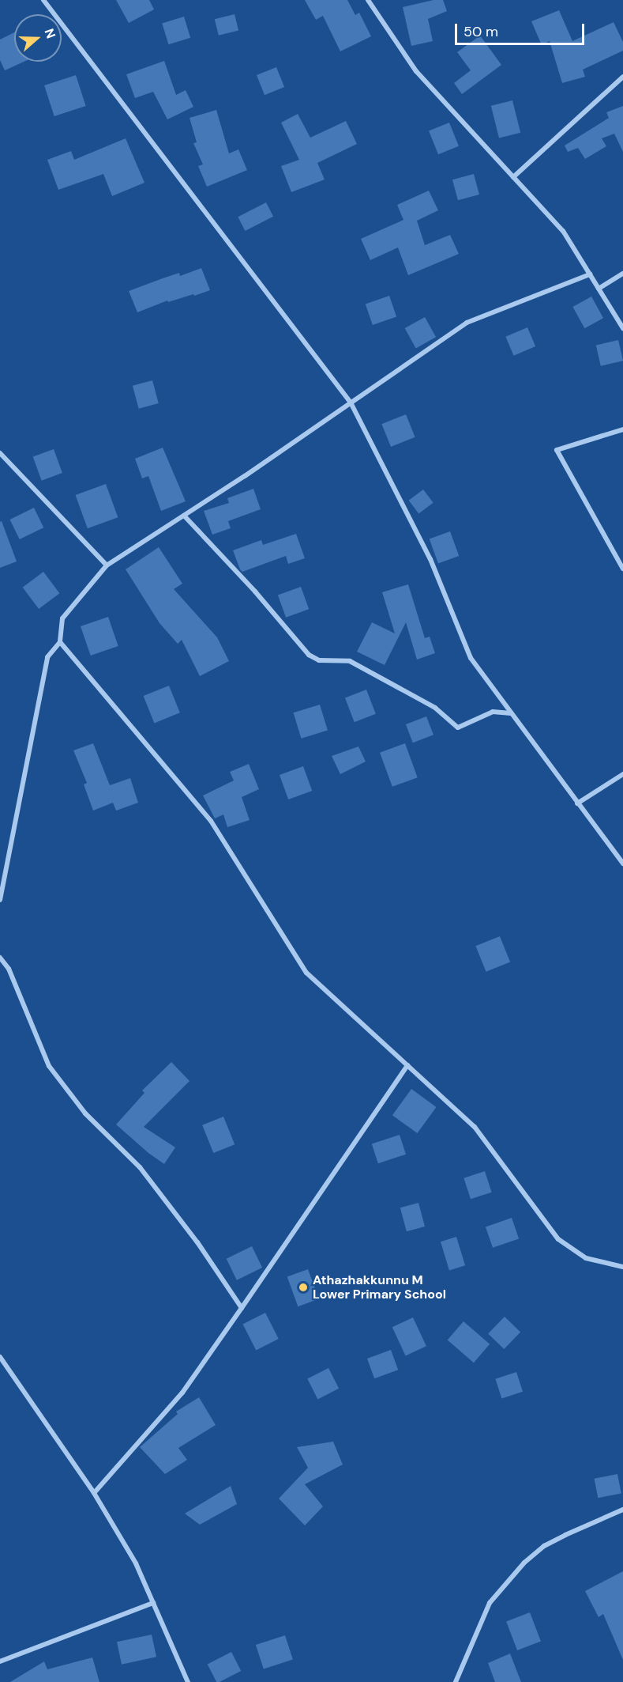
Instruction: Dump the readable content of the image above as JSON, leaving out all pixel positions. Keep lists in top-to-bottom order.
{
  "places": ["Athazhakkunnu M Lower Primary School"],
  "scale_bar": "50 m",
  "north": "right"
}
